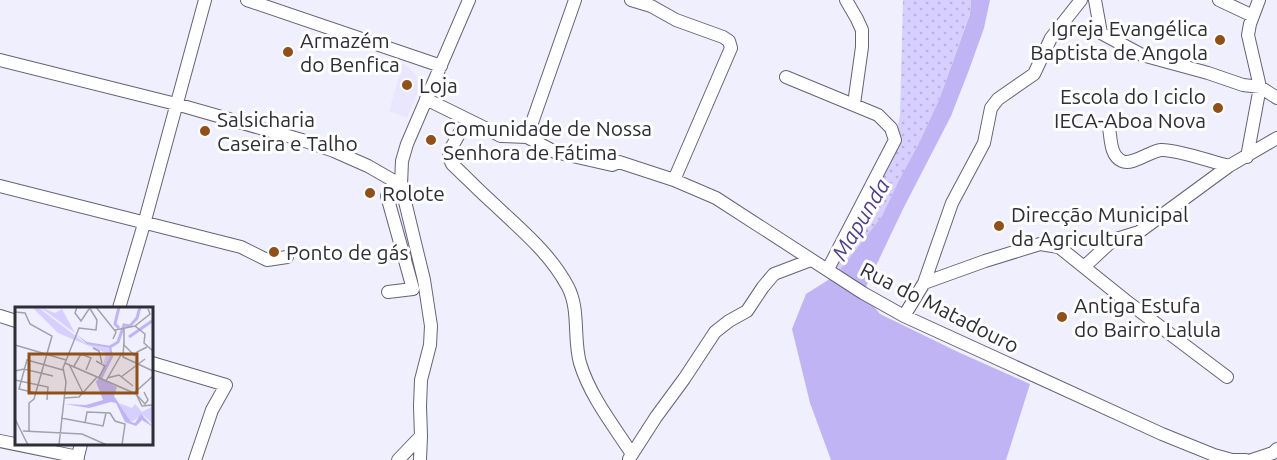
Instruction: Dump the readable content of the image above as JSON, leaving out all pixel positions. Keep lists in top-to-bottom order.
{
  "streets": {
    "street": ["Rua do Matadouro"]
  },
  "water": ["Mapunda"],
  "places": [
    "Igreja Evangélica Baptista de Angola",
    "Armazém do Benfica",
    "Loja",
    "Escola do I ciclo IECA-Aboa Nova",
    "Salsicharia Caseira e Talho",
    "Comunidade de Nossa Senhora de Fátima",
    "Rolote",
    "Direcção Municipal da Agricultura",
    "Ponto de gás",
    "Antiga Estufa do Bairro Lalula"
  ]
}
